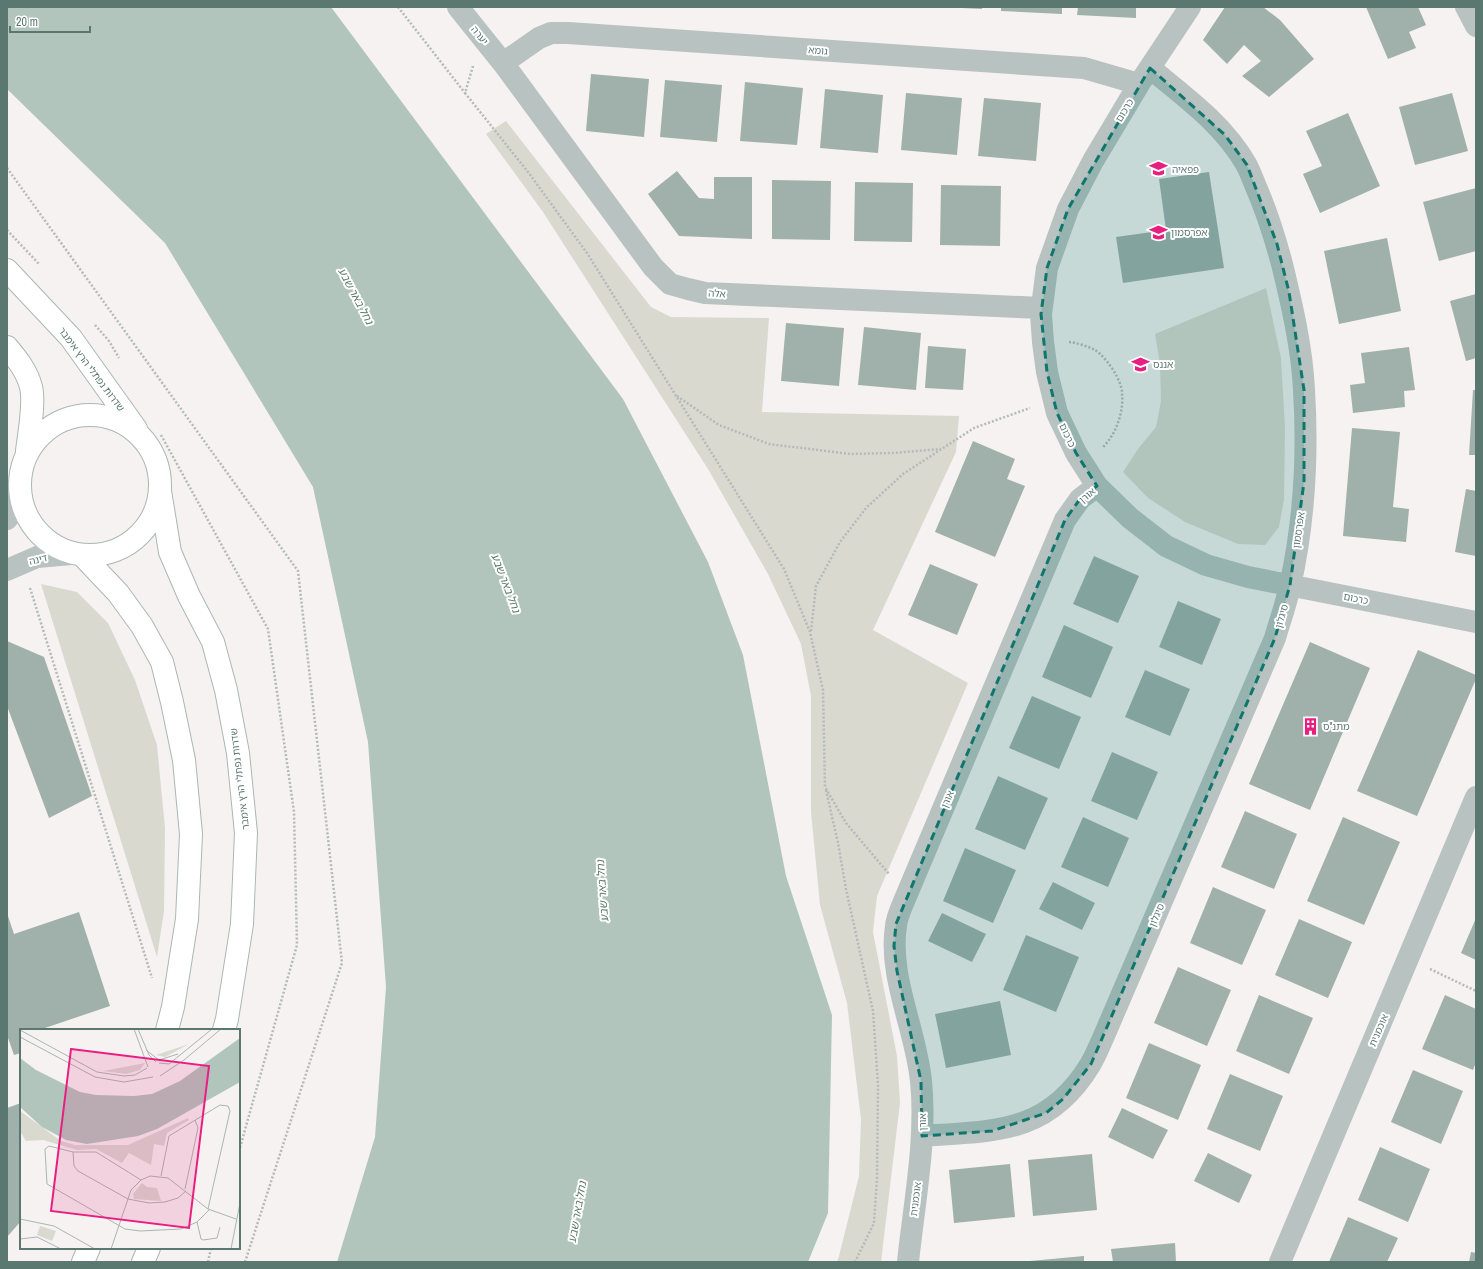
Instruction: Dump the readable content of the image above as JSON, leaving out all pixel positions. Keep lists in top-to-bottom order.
{
  "streets": {
    "main road": ["שדרות נפתלי הרץ אימבר"],
    "street": [
      "יערה",
      "גומא",
      "כרכום",
      "אלה",
      "אורן",
      "אפרסמון",
      "דינה",
      "סיגלון",
      "אוכמנית"
    ]
  },
  "crossings": [
    ["יערה", "גומא"],
    ["יערה", "אלה"],
    ["גומא", "כרכום"],
    ["גומא", "אלה"],
    ["גומא", "אפרסמון"],
    ["כרכום", "אלה"],
    ["כרכום", "אורן"],
    ["כרכום", "אפרסמון"],
    ["כרכום", "סיגלון"],
    ["שדרות נפתלי הרץ אימבר", "דינה"],
    ["אורן", "סיגלון"],
    ["אורן", "אוכמנית"],
    ["אפרסמון", "סיגלון"],
    ["סיגלון", "אוכמנית"]
  ],
  "water": ["נחל באר שבע"],
  "places": {
    "school or university": ["פפאיה", "אפרסמון", "אננס"],
    "building": ["מתנ\"ס"]
  },
  "scale_bar": "20 m"
}
